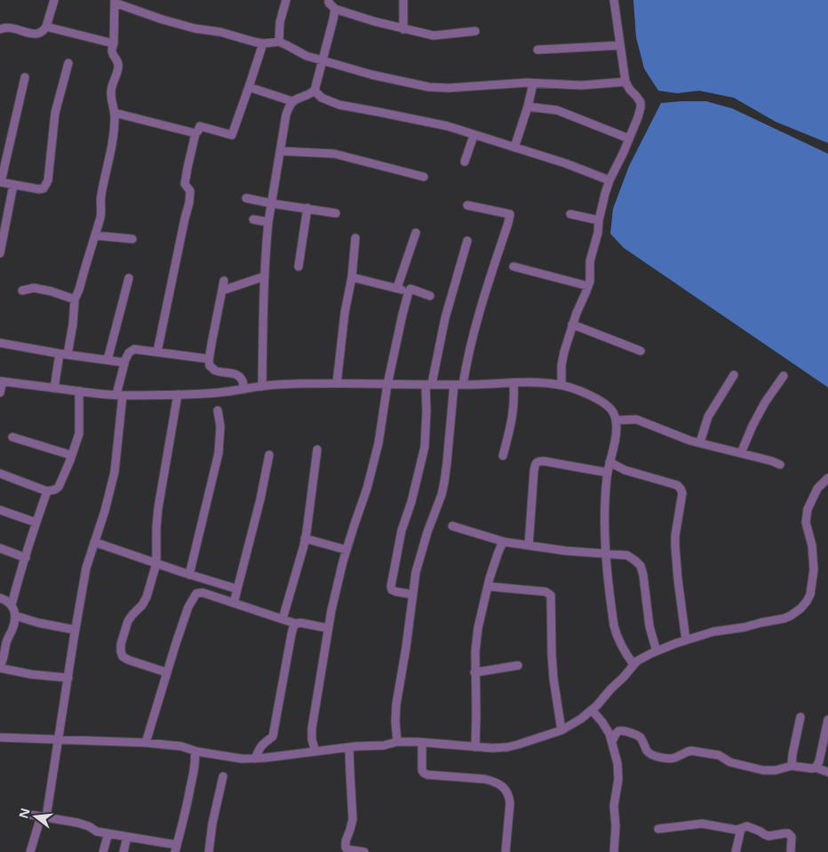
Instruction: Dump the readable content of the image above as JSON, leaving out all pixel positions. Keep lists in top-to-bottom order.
{
  "north": "left"
}
